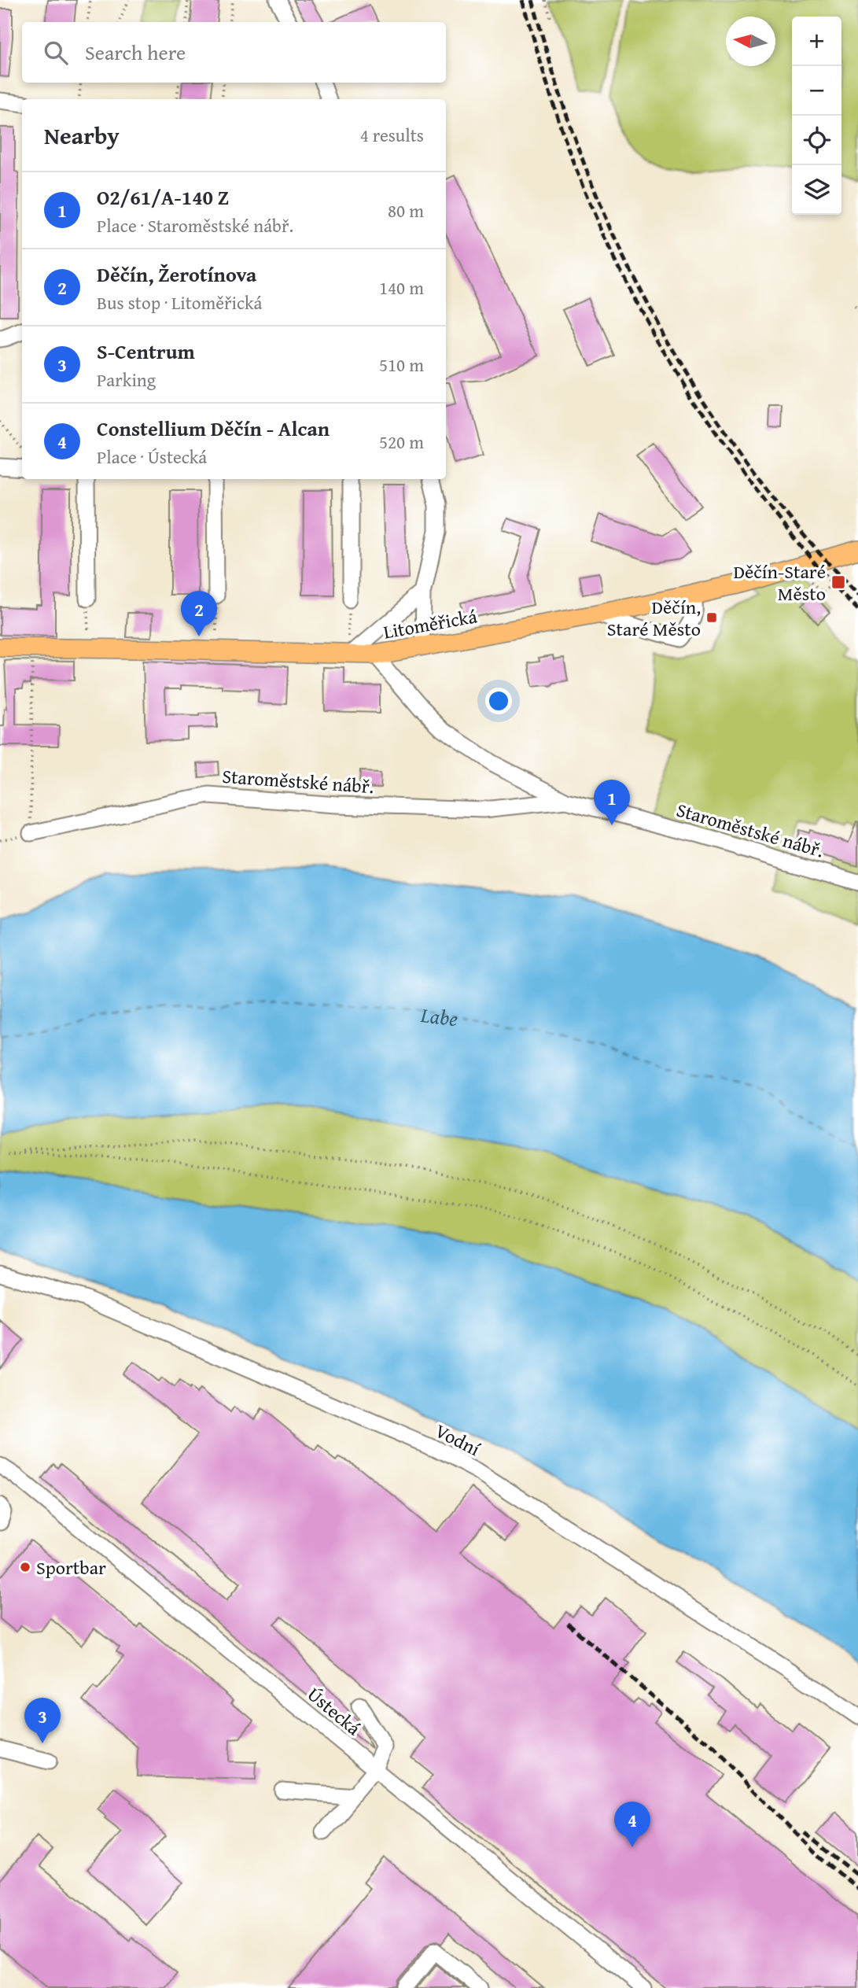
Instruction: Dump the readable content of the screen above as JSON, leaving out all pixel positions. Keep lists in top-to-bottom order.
{
  "streets": {
    "main road": ["Litoměřická"],
    "street": ["Staroměstské nábř.", "Vodní", "Ústecká"]
  },
  "crossings": [
    ["Litoměřická", "Staroměstské nábř."]
  ],
  "water": ["Labe"],
  "places": {
    "transit": ["Děčín-Staré Město", "Děčín, Staré Město"],
    "other": ["Sportbar"]
  },
  "north": "left",
  "page": {
    "map_buttons": ["+", "−"],
    "search": "Search here",
    "heading": ["Nearby", "4 results"],
    "list": [
      {
        "mark": "1",
        "name": "O2/61/A-140 Z",
        "note": "Place · Staroměstské nábř.",
        "value": "80 m"
      },
      {
        "mark": "2",
        "name": "Děčín, Žerotínova",
        "note": "Bus stop · Litoměřická",
        "value": "140 m"
      },
      {
        "mark": "3",
        "name": "S-Centrum",
        "note": "Parking",
        "value": "510 m"
      },
      {
        "mark": "4",
        "name": "Constellium Děčín - Alcan",
        "note": "Place · Ústecká",
        "value": "520 m"
      }
    ],
    "pins": [
      "2",
      "1",
      "3",
      "4"
    ]
  }
}
